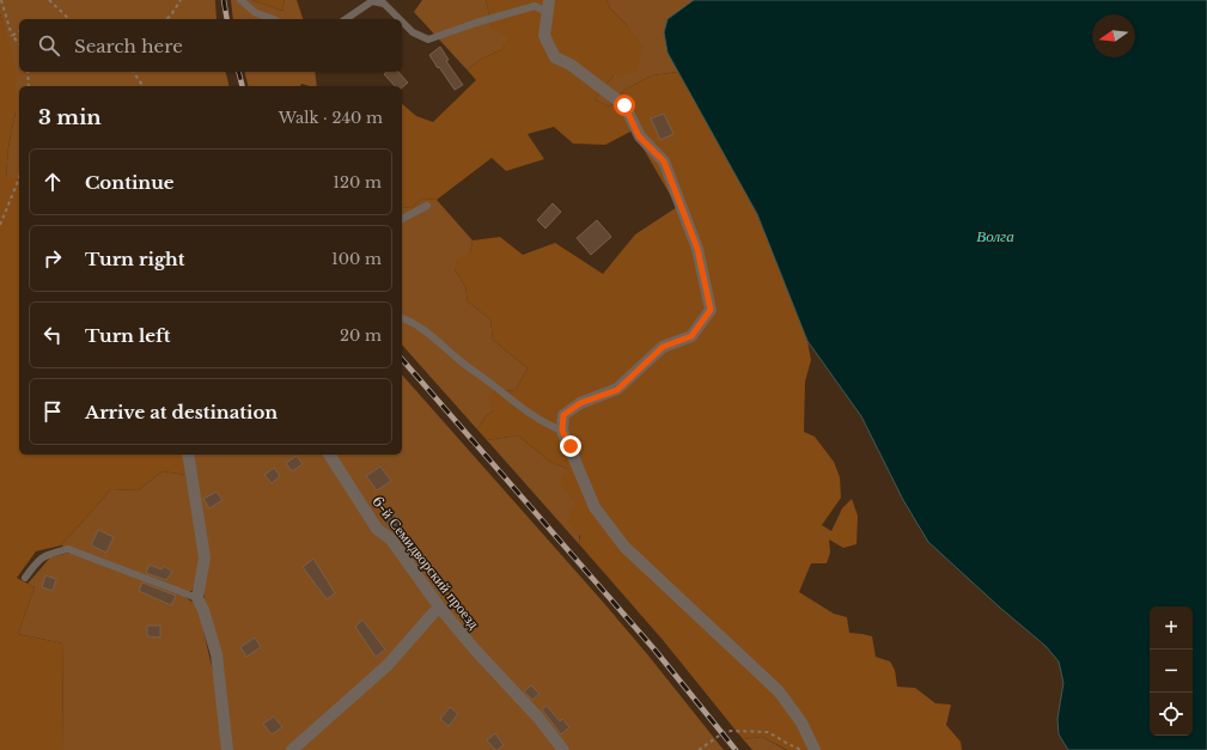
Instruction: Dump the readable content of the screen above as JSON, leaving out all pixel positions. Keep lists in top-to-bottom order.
{
  "streets": {
    "street": ["6-й Семидворский проезд"]
  },
  "water": ["Волга"],
  "north": "left",
  "page": {
    "search": "Search here",
    "heading": ["3 min", "Walk · 240 m"],
    "list": [
      ["Continue", "120 m"],
      ["Turn right", "100 m"],
      ["Turn left", "20 m"],
      "Arrive at destination"
    ],
    "map_buttons": ["+", "−"]
  }
}
